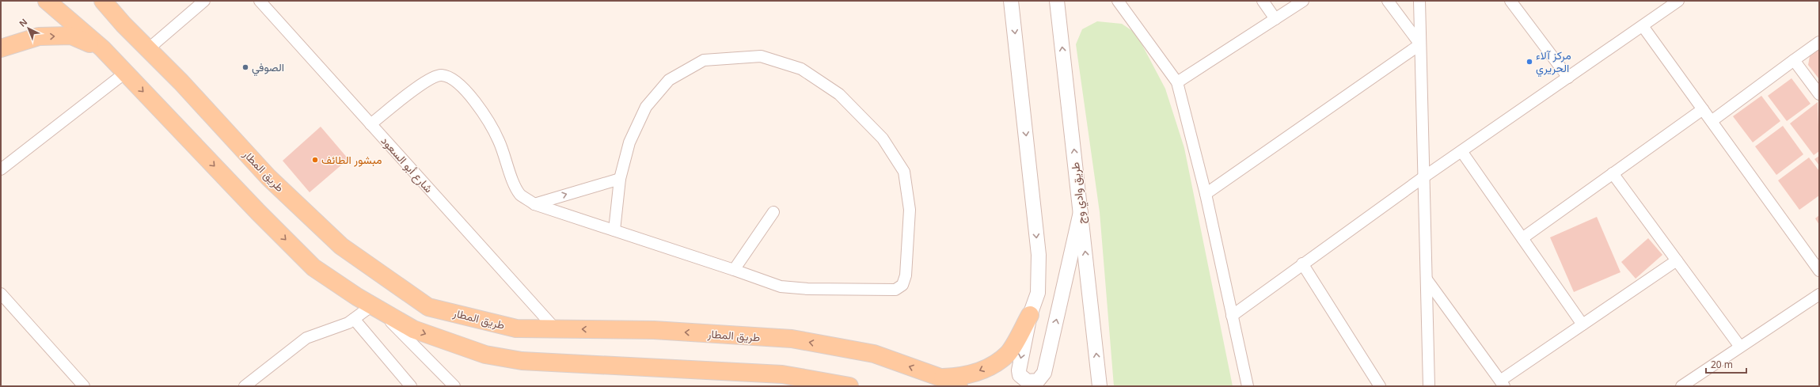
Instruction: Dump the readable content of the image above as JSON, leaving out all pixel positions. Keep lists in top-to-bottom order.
{
  "streets": {
    "main road": ["طريق المطار"],
    "street": ["شارع أبو السعود", "طريق وادي وج"]
  },
  "crossings": [
    ["شارع أبو السعود", "طريق المطار"]
  ],
  "places": ["مركز آلاء الحريري", "الصوفي", "مبشور الطائف"],
  "scale_bar": "20 m",
  "north": "top left"
}
